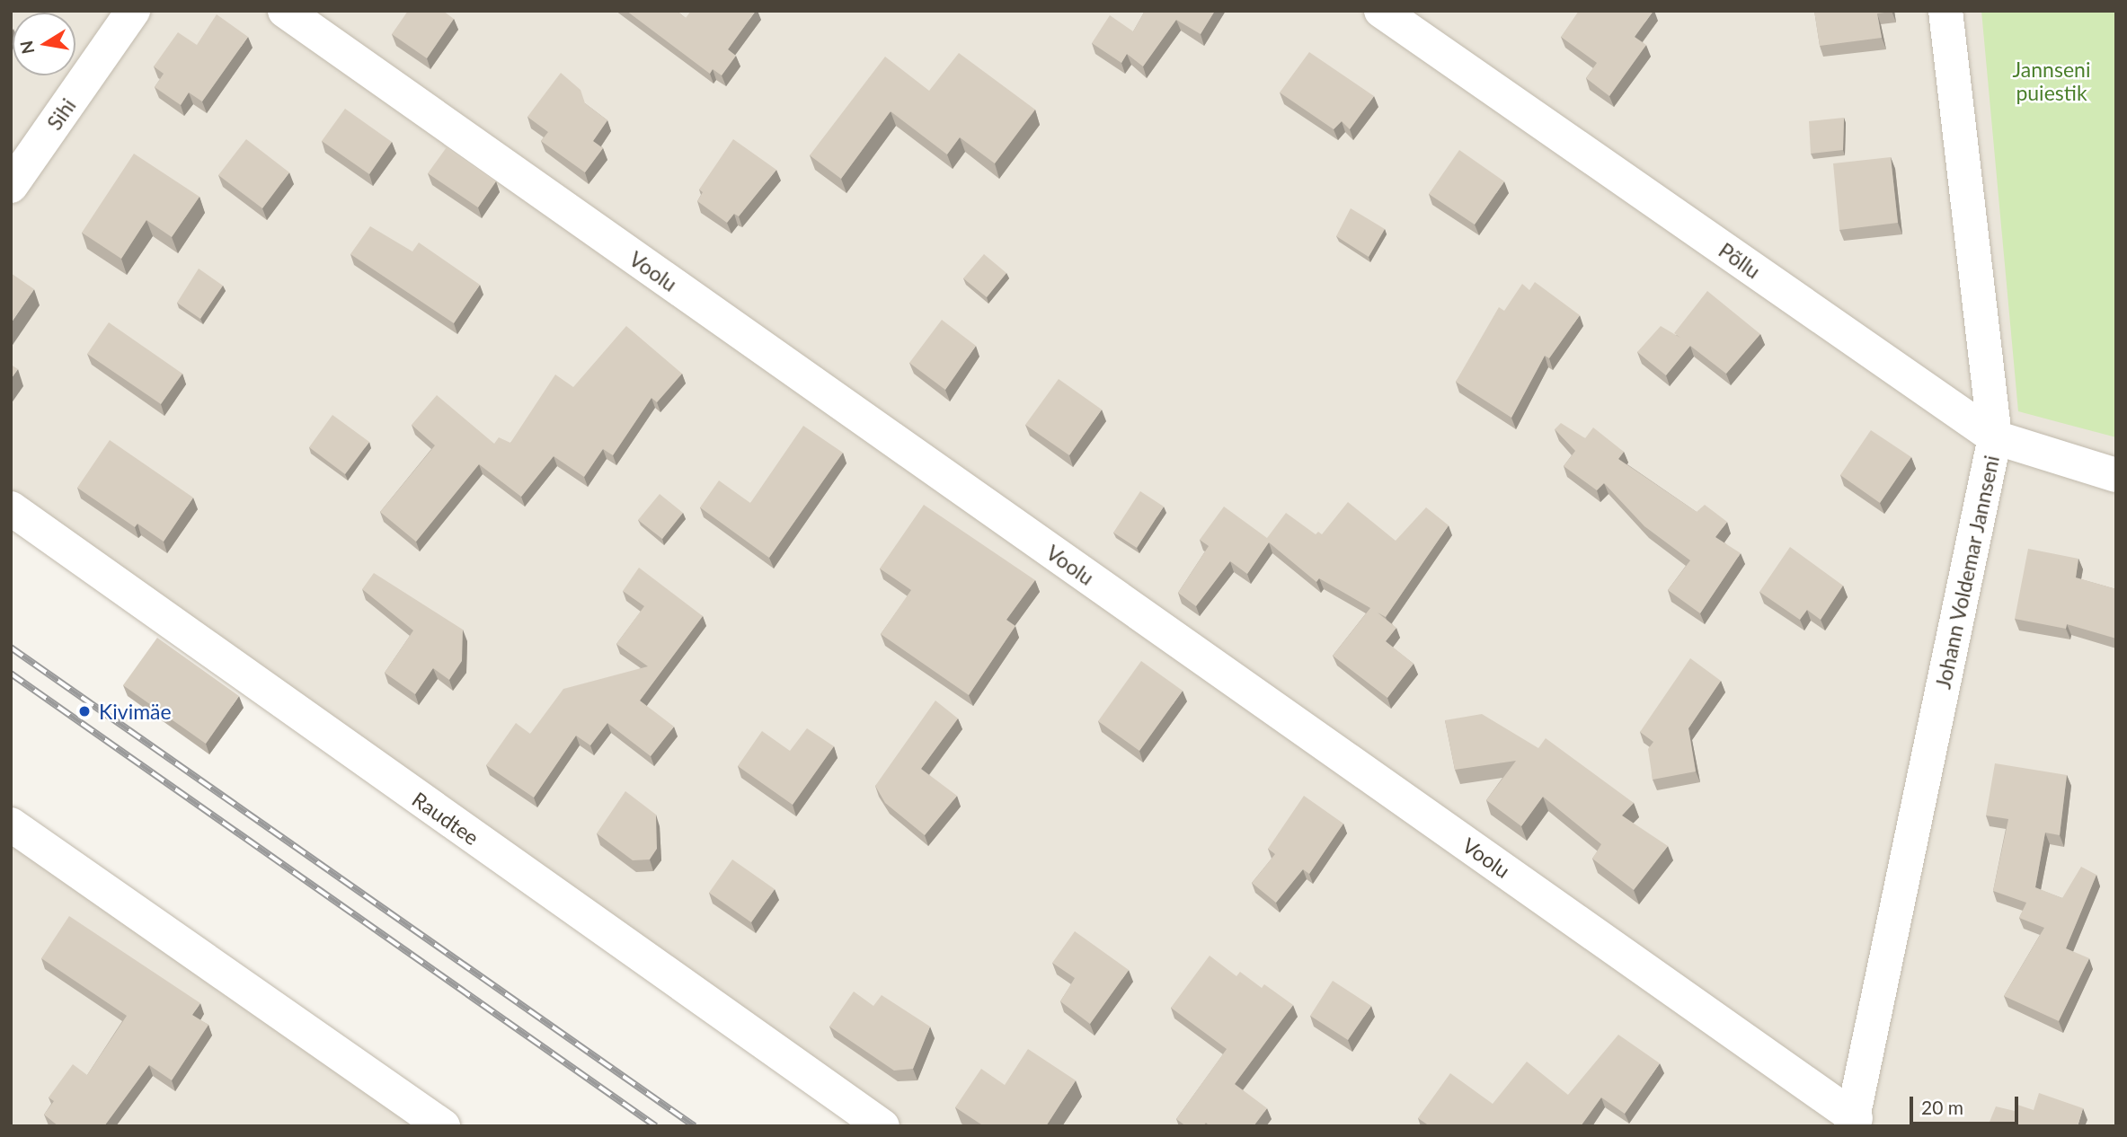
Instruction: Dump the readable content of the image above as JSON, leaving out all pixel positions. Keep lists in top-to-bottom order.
{
  "streets": {
    "street": [
      "Sihi",
      "Põllu",
      "Voolu",
      "Johann Voldemar Jannseni",
      "Raudtee"
    ]
  },
  "crossings": [
    ["Põllu", "Johann Voldemar Jannseni"],
    ["Voolu", "Johann Voldemar Jannseni"]
  ],
  "parks": ["Jannseni puiestik"],
  "places": ["Kivimäe"],
  "scale_bar": "20 m",
  "north": "left"
}
